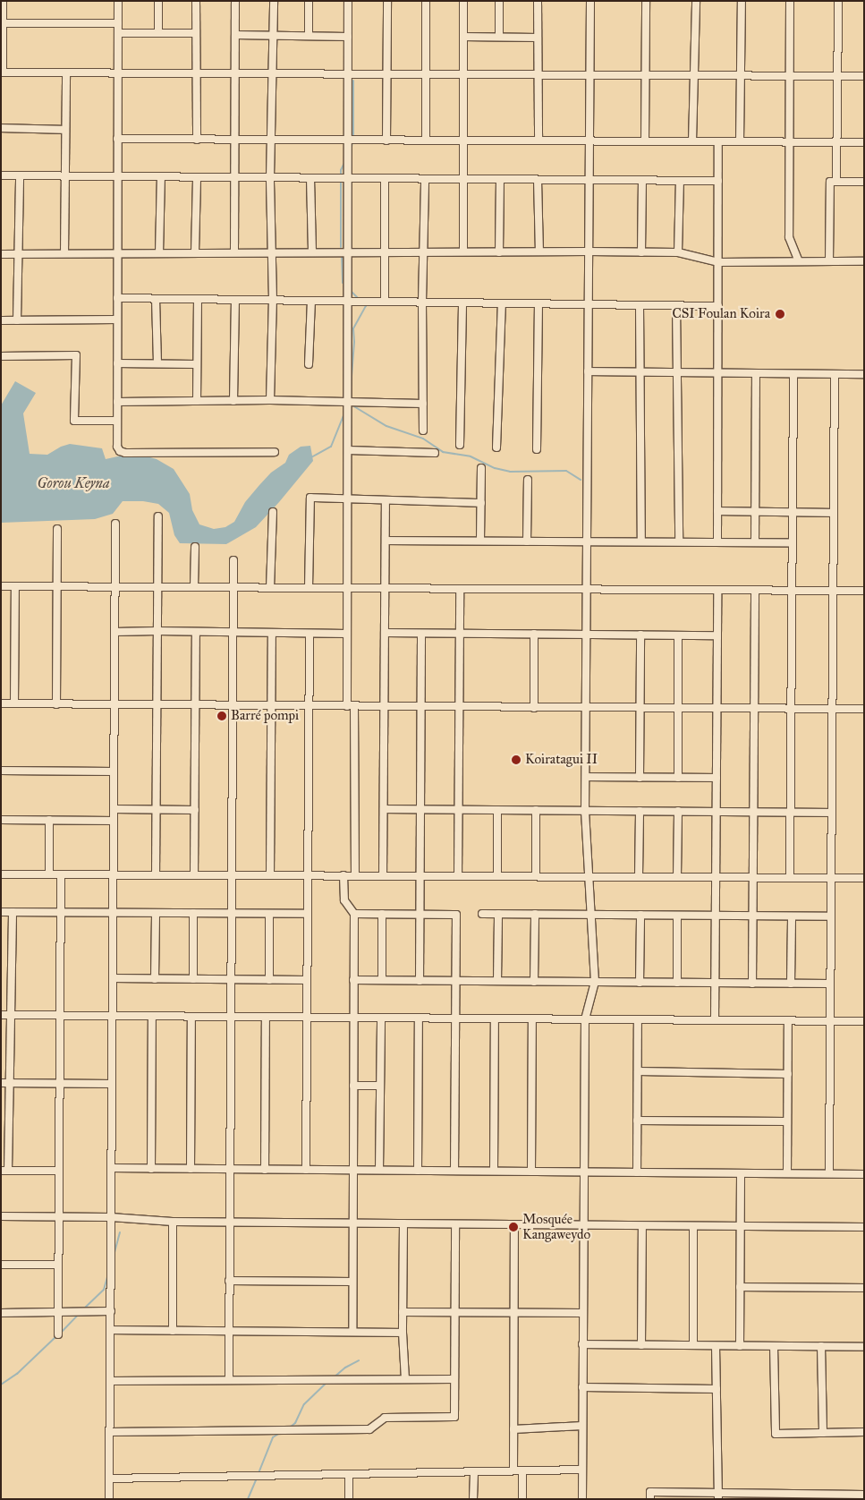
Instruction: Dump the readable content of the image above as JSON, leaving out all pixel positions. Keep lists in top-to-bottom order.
{
  "water": ["Gorou Keyna"],
  "places": [
    "CSI Foulan Koira",
    "Barré pompi",
    "Koiratagui II",
    "Mosquée Kangaweydo"
  ]
}
